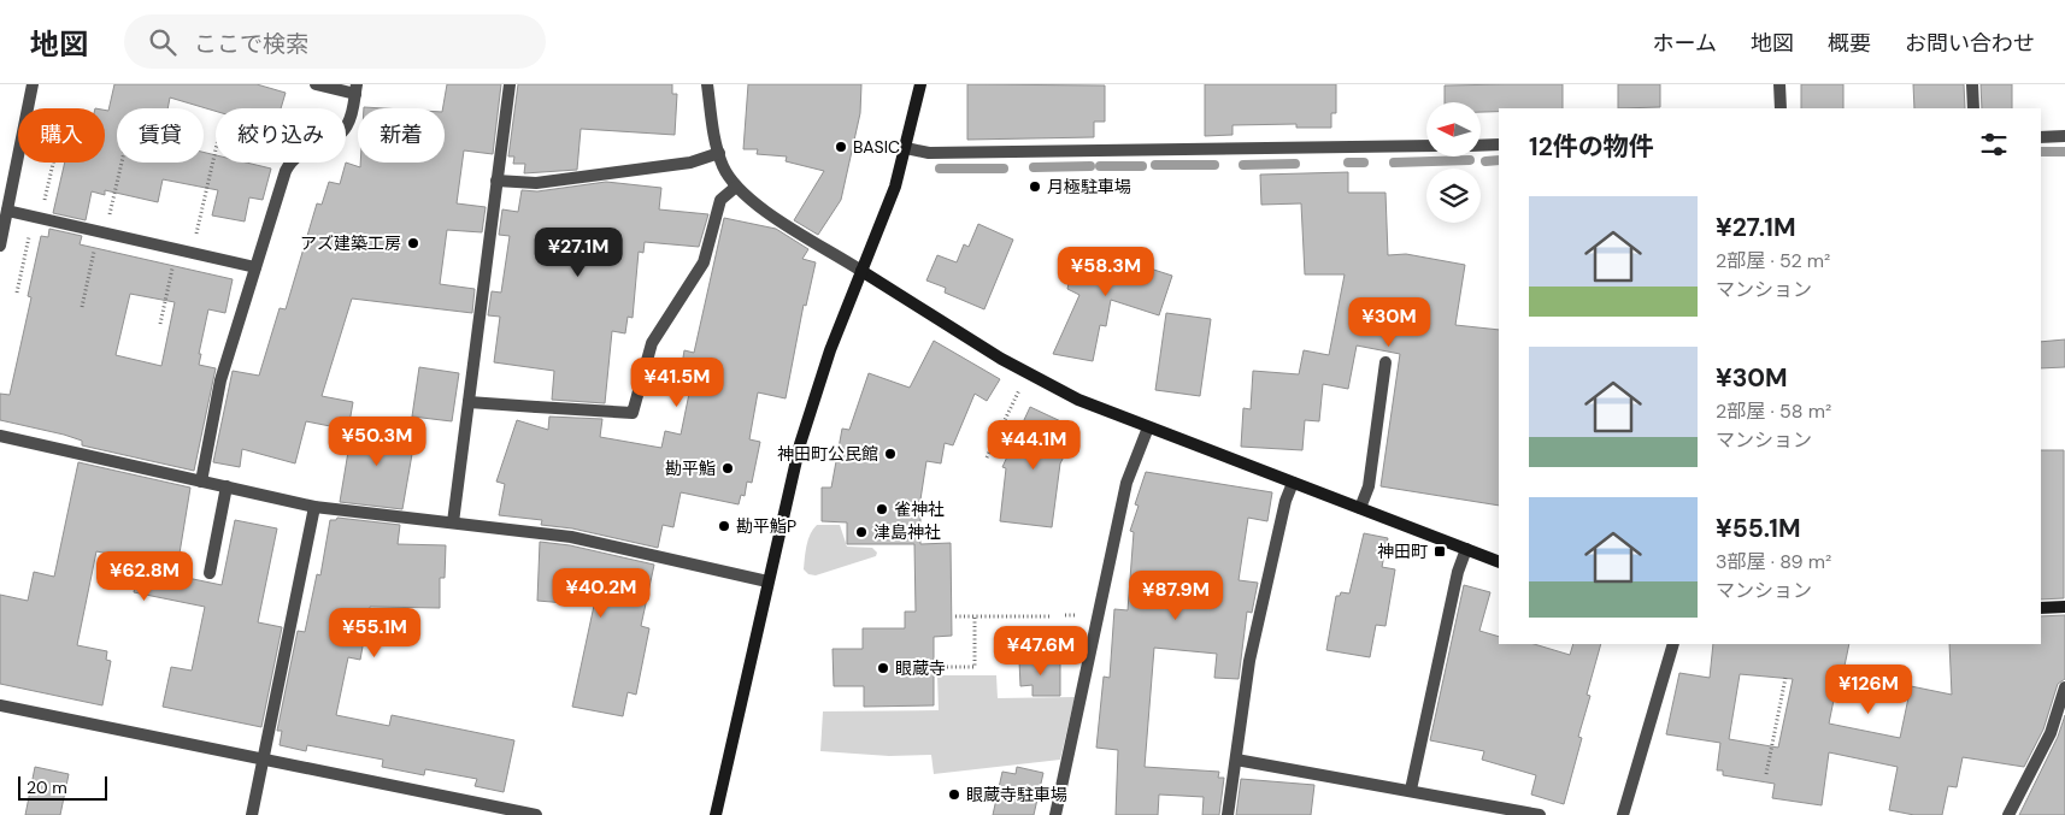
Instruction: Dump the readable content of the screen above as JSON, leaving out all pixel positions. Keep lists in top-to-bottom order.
{
  "places": {
    "other": [
      "BASIC",
      "月極駐車場",
      "アズ建築工房",
      "神田町公民館",
      "勘平鮨",
      "雀神社",
      "勘平鮨P",
      "津島神社",
      "眼蔵寺",
      "眼蔵寺駐車場"
    ],
    "transit": ["神田町"]
  },
  "scale_bar": "20 m",
  "north": "left",
  "page": {
    "header": "地図",
    "search": "ここで検索",
    "nav": [
      "ホーム",
      "地図",
      "概要",
      "お問い合わせ"
    ],
    "chip": [
      "購入",
      "賃貸",
      "絞り込み",
      "新着"
    ],
    "heading": "12件の物件",
    "list": [
      {
        "name": "¥27.1M",
        "note": "2部屋 · 52 m² · マンション"
      },
      {
        "name": "¥30M",
        "note": "2部屋 · 58 m² · マンション"
      },
      {
        "name": "¥55.1M",
        "note": "3部屋 · 89 m² · マンション"
      }
    ],
    "price": [
      "¥27.1M",
      "¥58.3M",
      "¥30M",
      "¥41.5M",
      "¥50.3M",
      "¥44.1M",
      "¥62.8M",
      "¥40.2M",
      "¥87.9M",
      "¥55.1M",
      "¥47.6M",
      "¥126M"
    ],
    "scale": "20 m"
  }
}
